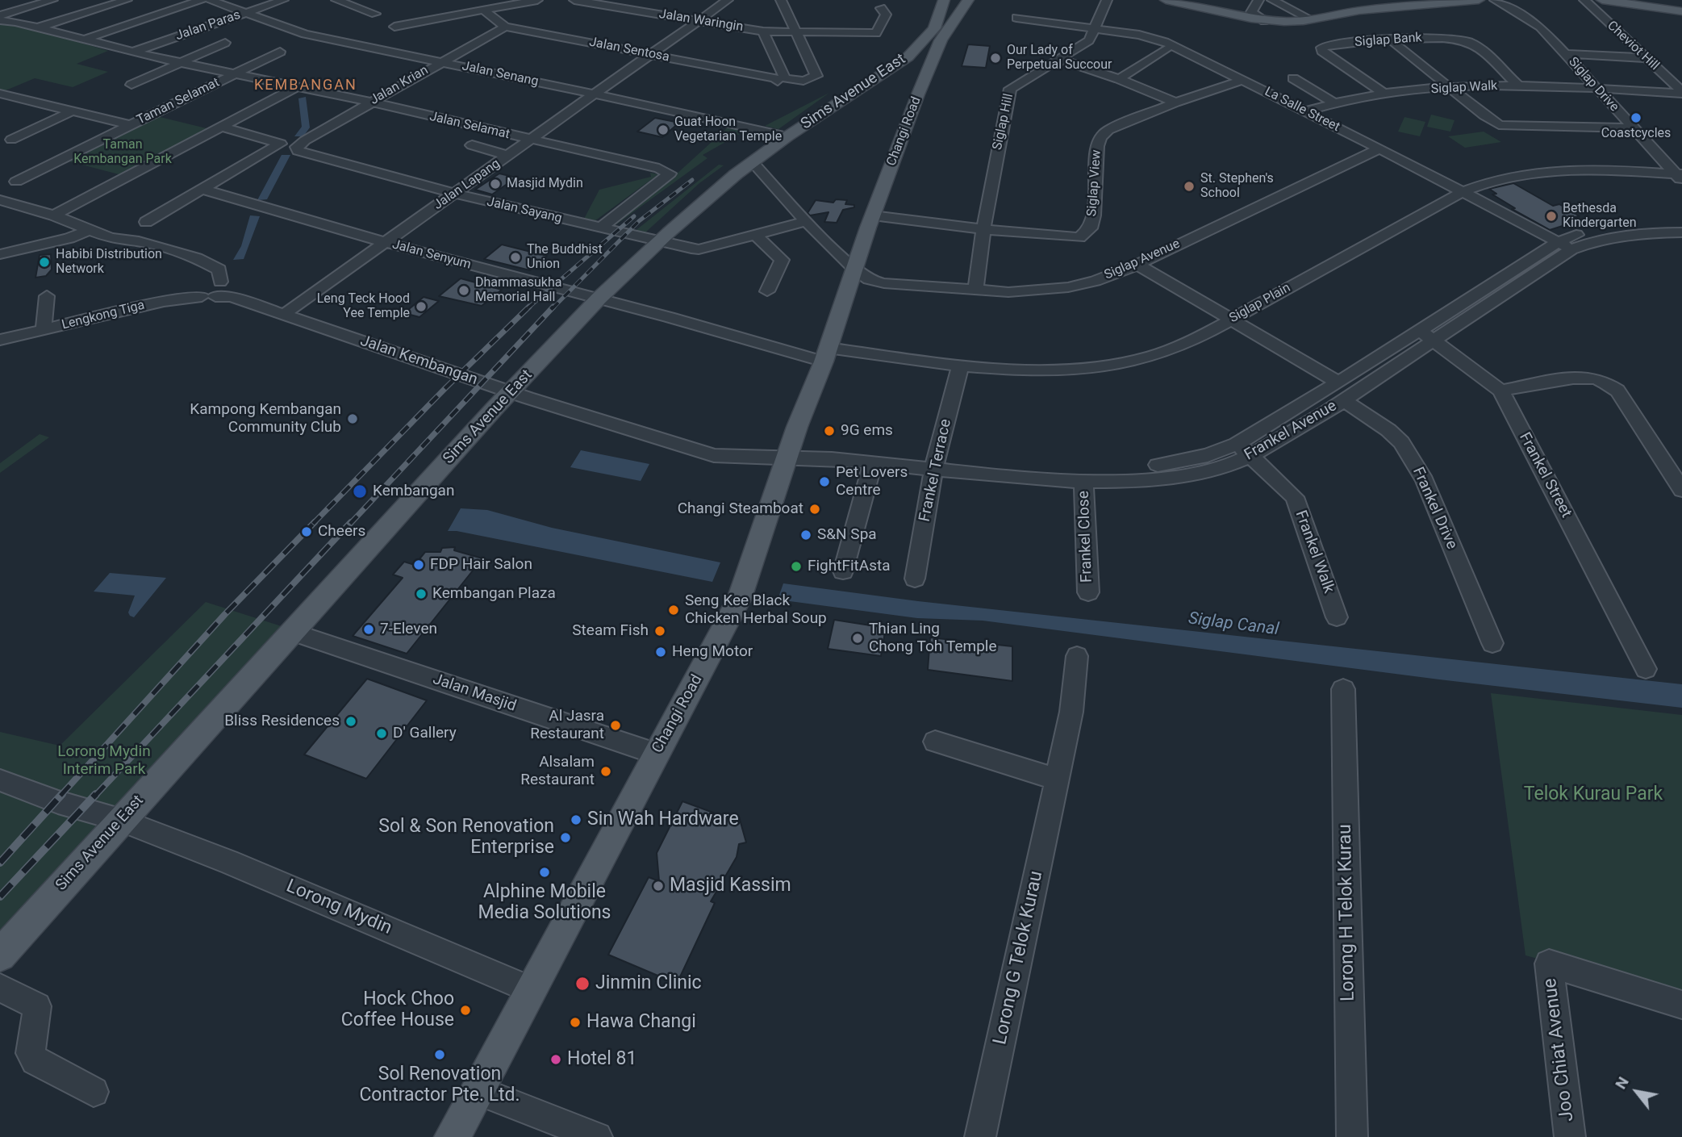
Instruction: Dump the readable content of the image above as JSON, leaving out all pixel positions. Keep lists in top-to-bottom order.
{
  "streets": {
    "main road": ["Sims Avenue East", "Changi Road"],
    "street": [
      "Jalan Waringin",
      "Jalan Paras",
      "Siglap Bank",
      "Cheviot Hill",
      "Jalan Sentosa",
      "Jalan Senang",
      "Siglap Drive",
      "Jalan Krian",
      "Siglap Walk",
      "Taman Selamat",
      "La Salle Street",
      "Siglap Hill",
      "Jalan Selamat",
      "Siglap View",
      "Jalan Lapang",
      "Jalan Sayang",
      "Jalan Senyum",
      "Siglap Avenue",
      "Siglap Plain",
      "Lengkong Tiga",
      "Jalan Kembangan",
      "Frankel Avenue",
      "Frankel Terrace",
      "Frankel Street",
      "Frankel Drive",
      "Frankel Close",
      "Frankel Walk",
      "Jalan Masjid",
      "Lorong Mydin",
      "Lorong H Telok Kurau",
      "Lorong G Telok Kurau",
      "Joo Chiat Avenue"
    ]
  },
  "crossings": [
    ["Jalan Waringin", "Jalan Sentosa"],
    ["Jalan Waringin", "Jalan Lapang"],
    ["Jalan Paras", "Jalan Senang"],
    ["Jalan Paras", "Jalan Selamat"],
    ["Siglap Bank", "Siglap Walk"],
    ["Cheviot Hill", "Siglap Walk"],
    ["Jalan Sentosa", "Jalan Krian"],
    ["Jalan Sentosa", "Jalan Lapang"],
    ["Jalan Senang", "Jalan Krian"],
    ["Jalan Senang", "Sims Avenue East"],
    ["Jalan Senang", "Jalan Lapang"],
    ["Siglap Drive", "Siglap Walk"],
    ["Siglap Drive", "Siglap Plain"],
    ["Jalan Krian", "Jalan Selamat"],
    ["Jalan Krian", "Jalan Sayang"],
    ["Siglap Walk", "La Salle Street"],
    ["Sims Avenue East", "Jalan Sayang"],
    ["Sims Avenue East", "Jalan Senyum"],
    ["Sims Avenue East", "Jalan Kembangan"],
    ["Sims Avenue East", "Jalan Masjid"],
    ["Sims Avenue East", "Lorong Mydin"],
    ["Taman Selamat", "Jalan Selamat"],
    ["La Salle Street", "Siglap Hill"],
    ["La Salle Street", "Siglap View"],
    ["La Salle Street", "Siglap Avenue"],
    ["La Salle Street", "Siglap Plain"],
    ["La Salle Street", "Frankel Avenue"],
    ["Siglap Hill", "Siglap View"],
    ["Siglap Hill", "Siglap Avenue"],
    ["Jalan Selamat", "Jalan Lapang"],
    ["Jalan Selamat", "Jalan Sayang"],
    ["Changi Road", "Siglap View"],
    ["Changi Road", "Jalan Senyum"],
    ["Changi Road", "Siglap Avenue"],
    ["Changi Road", "Siglap Plain"],
    ["Changi Road", "Jalan Kembangan"],
    ["Changi Road", "Frankel Avenue"],
    ["Changi Road", "Jalan Masjid"],
    ["Changi Road", "Lorong Mydin"],
    ["Jalan Lapang", "Jalan Sayang"],
    ["Jalan Lapang", "Jalan Senyum"],
    ["Jalan Lapang", "Jalan Kembangan"],
    ["Jalan Senyum", "Siglap Plain"],
    ["Siglap Avenue", "Frankel Drive"],
    ["Siglap Plain", "Frankel Terrace"],
    ["Siglap Plain", "Frankel Drive"],
    ["Lengkong Tiga", "Jalan Kembangan"],
    ["Jalan Kembangan", "Frankel Avenue"],
    ["Frankel Avenue", "Frankel Terrace"],
    ["Frankel Avenue", "Frankel Street"],
    ["Frankel Avenue", "Frankel Drive"],
    ["Frankel Avenue", "Frankel Close"],
    ["Frankel Avenue", "Frankel Walk"]
  ],
  "districts": ["KEMBANGAN"],
  "water": ["Siglap Canal"],
  "parks": ["Taman Kembangan Park", "Lorong Mydin Interim Park", "Telok Kurau Park"],
  "places": [
    "Our Lady of Perpetual Succour",
    "Coastcycles",
    "Guat Hoon Vegetarian Temple",
    "Masjid Mydin",
    "St. Stephen's School",
    "Bethesda Kindergarten",
    "The Buddhist Union",
    "Habibi Distribution Network",
    "Dhammasukha Memorial Hall",
    "Leng Teck Hood Yee Temple",
    "Kampong Kembangan Community Club",
    "9G ems",
    "Pet Lovers Centre",
    "Kembangan",
    "Changi Steamboat",
    "Cheers",
    "S&N Spa",
    "FDP Hair Salon",
    "FightFitAsta",
    "Kembangan Plaza",
    "Seng Kee Black Chicken Herbal Soup",
    "7-Eleven",
    "Steam Fish",
    "Thian Ling Chong Toh Temple",
    "Heng Motor",
    "Bliss Residences",
    "Al Jasra Restaurant",
    "D' Gallery",
    "Alsalam Restaurant",
    "Sin Wah Hardware",
    "Sol & Son Renovation Enterprise",
    "Alphine Mobile Media Solutions",
    "Masjid Kassim",
    "Jinmin Clinic",
    "Hock Choo Coffee House",
    "Hawa Changi",
    "Sol Renovation Contractor Pte. Ltd.",
    "Hotel 81"
  ],
  "north": "top left"
}
